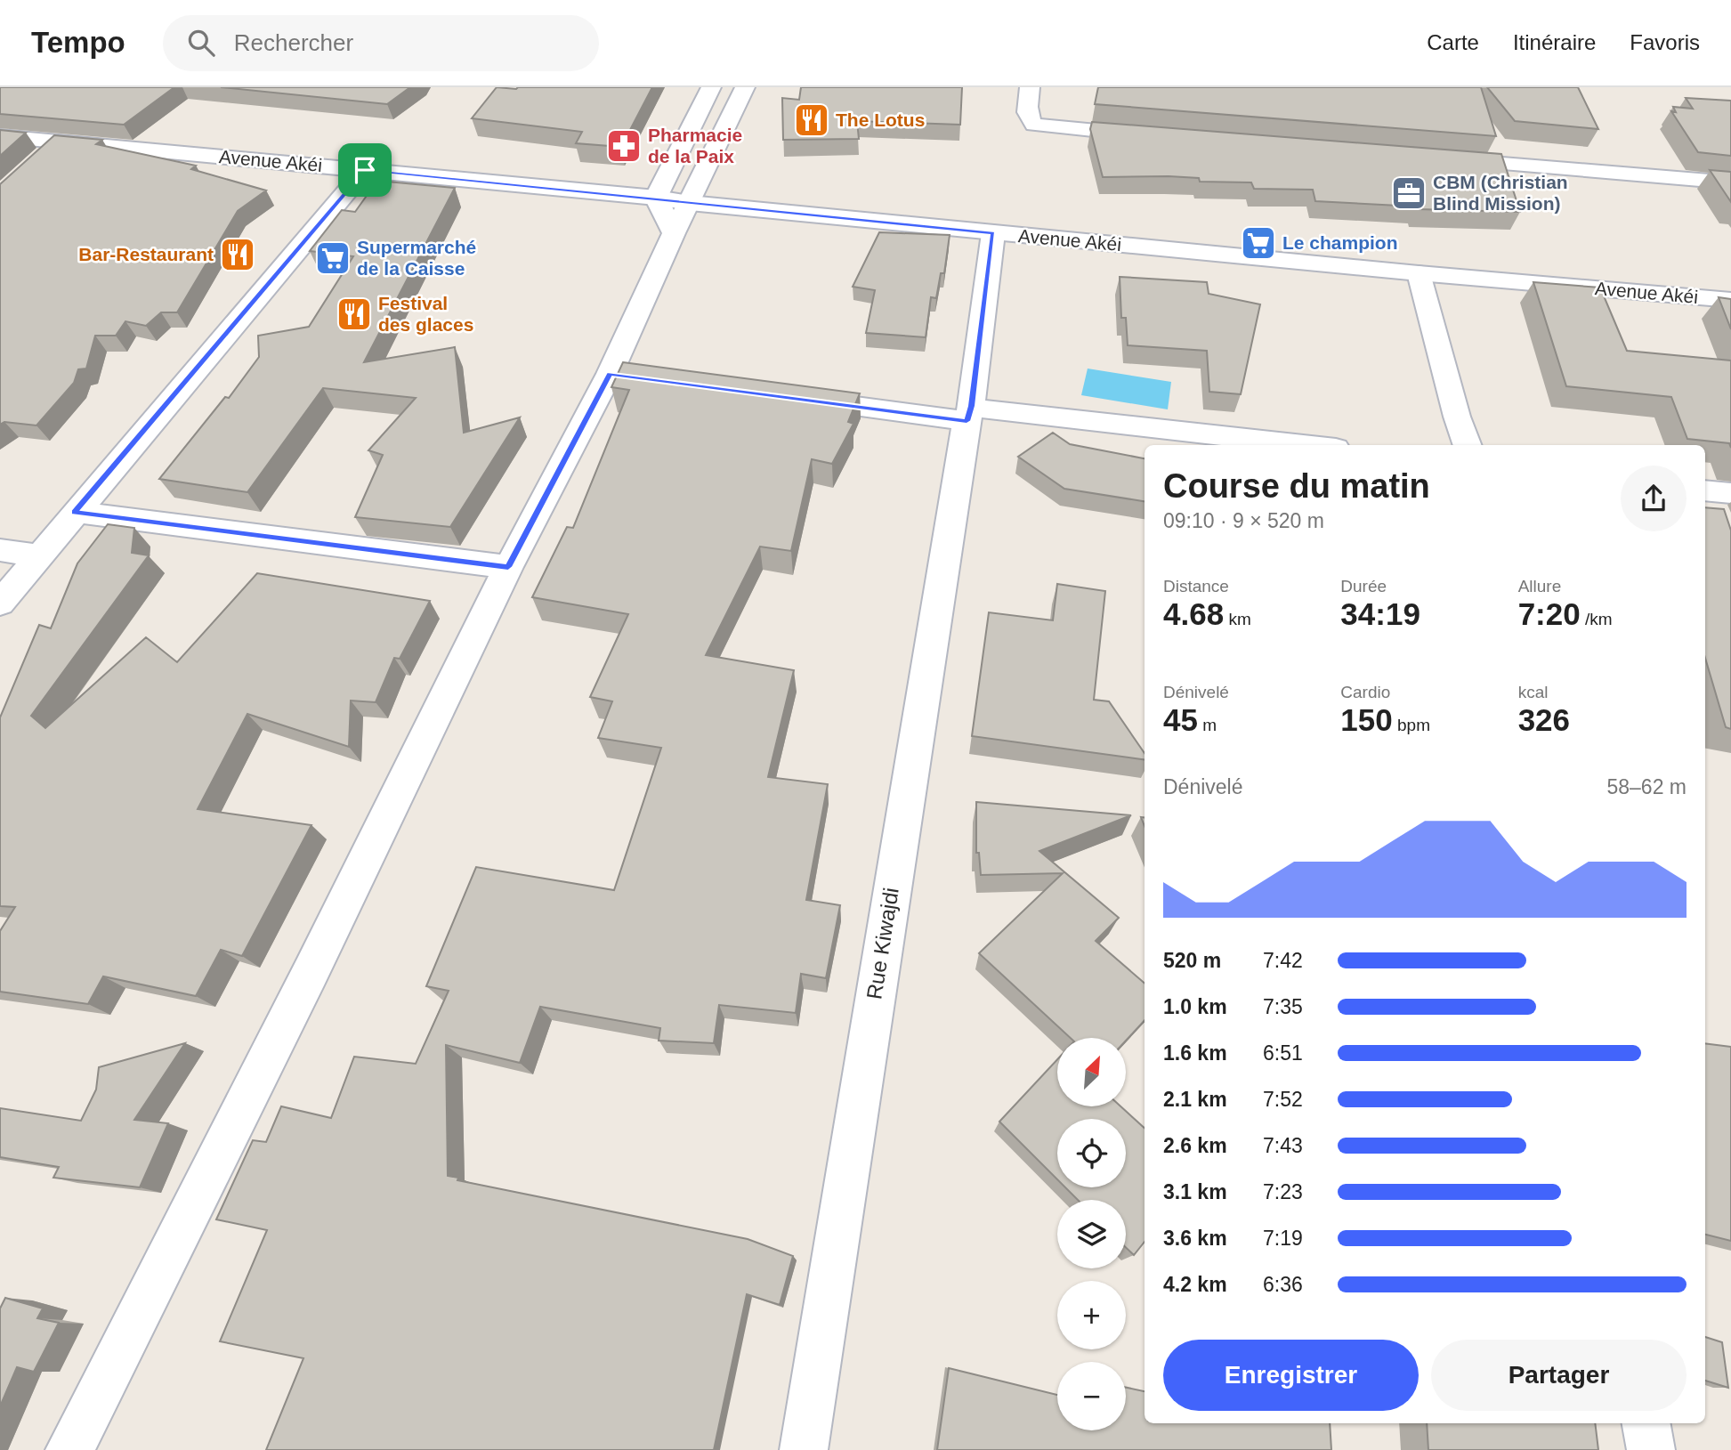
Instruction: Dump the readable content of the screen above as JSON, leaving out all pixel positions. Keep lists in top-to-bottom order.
{
  "streets": {
    "street": ["Avenue Akéi", "Rue Kiwajdi"]
  },
  "crossings": [
    ["Avenue Akéi", "Rue Kiwajdi"]
  ],
  "places": {
    "restaurant": ["The Lotus", "Bar-Restaurant", "Festival des glaces"],
    "pharmacy": ["Pharmacie de la Paix"],
    "office": ["CBM (Christian Blind Mission)"],
    "supermarket": ["Le champion", "Supermarché de la Caisse"]
  },
  "north": "top right",
  "page": {
    "header": "Tempo",
    "search": "Rechercher",
    "nav": ["Carte", "Itinéraire", "Favoris"],
    "heading": ["Course du matin", "09:10 · 9 × 520 m"],
    "stats": [
      ["Distance", "4.68 km"],
      ["Durée", "34:19"],
      ["Allure", "7:20 /km"],
      ["Dénivelé", "45 m"],
      ["Cardio", "150 bpm"],
      ["kcal", "326"]
    ],
    "chart": ["Dénivelé", "58–62 m"],
    "list": [
      {
        "name": "520 m",
        "note": "7:42"
      },
      {
        "name": "1.0 km",
        "note": "7:35"
      },
      {
        "name": "1.6 km",
        "note": "6:51"
      },
      {
        "name": "2.1 km",
        "note": "7:52"
      },
      {
        "name": "2.6 km",
        "note": "7:43"
      },
      {
        "name": "3.1 km",
        "note": "7:23"
      },
      {
        "name": "3.6 km",
        "note": "7:19"
      },
      {
        "name": "4.2 km",
        "note": "6:36"
      }
    ],
    "map_buttons": ["+", "−"],
    "buttons": ["Enregistrer", "Partager"]
  }
}
